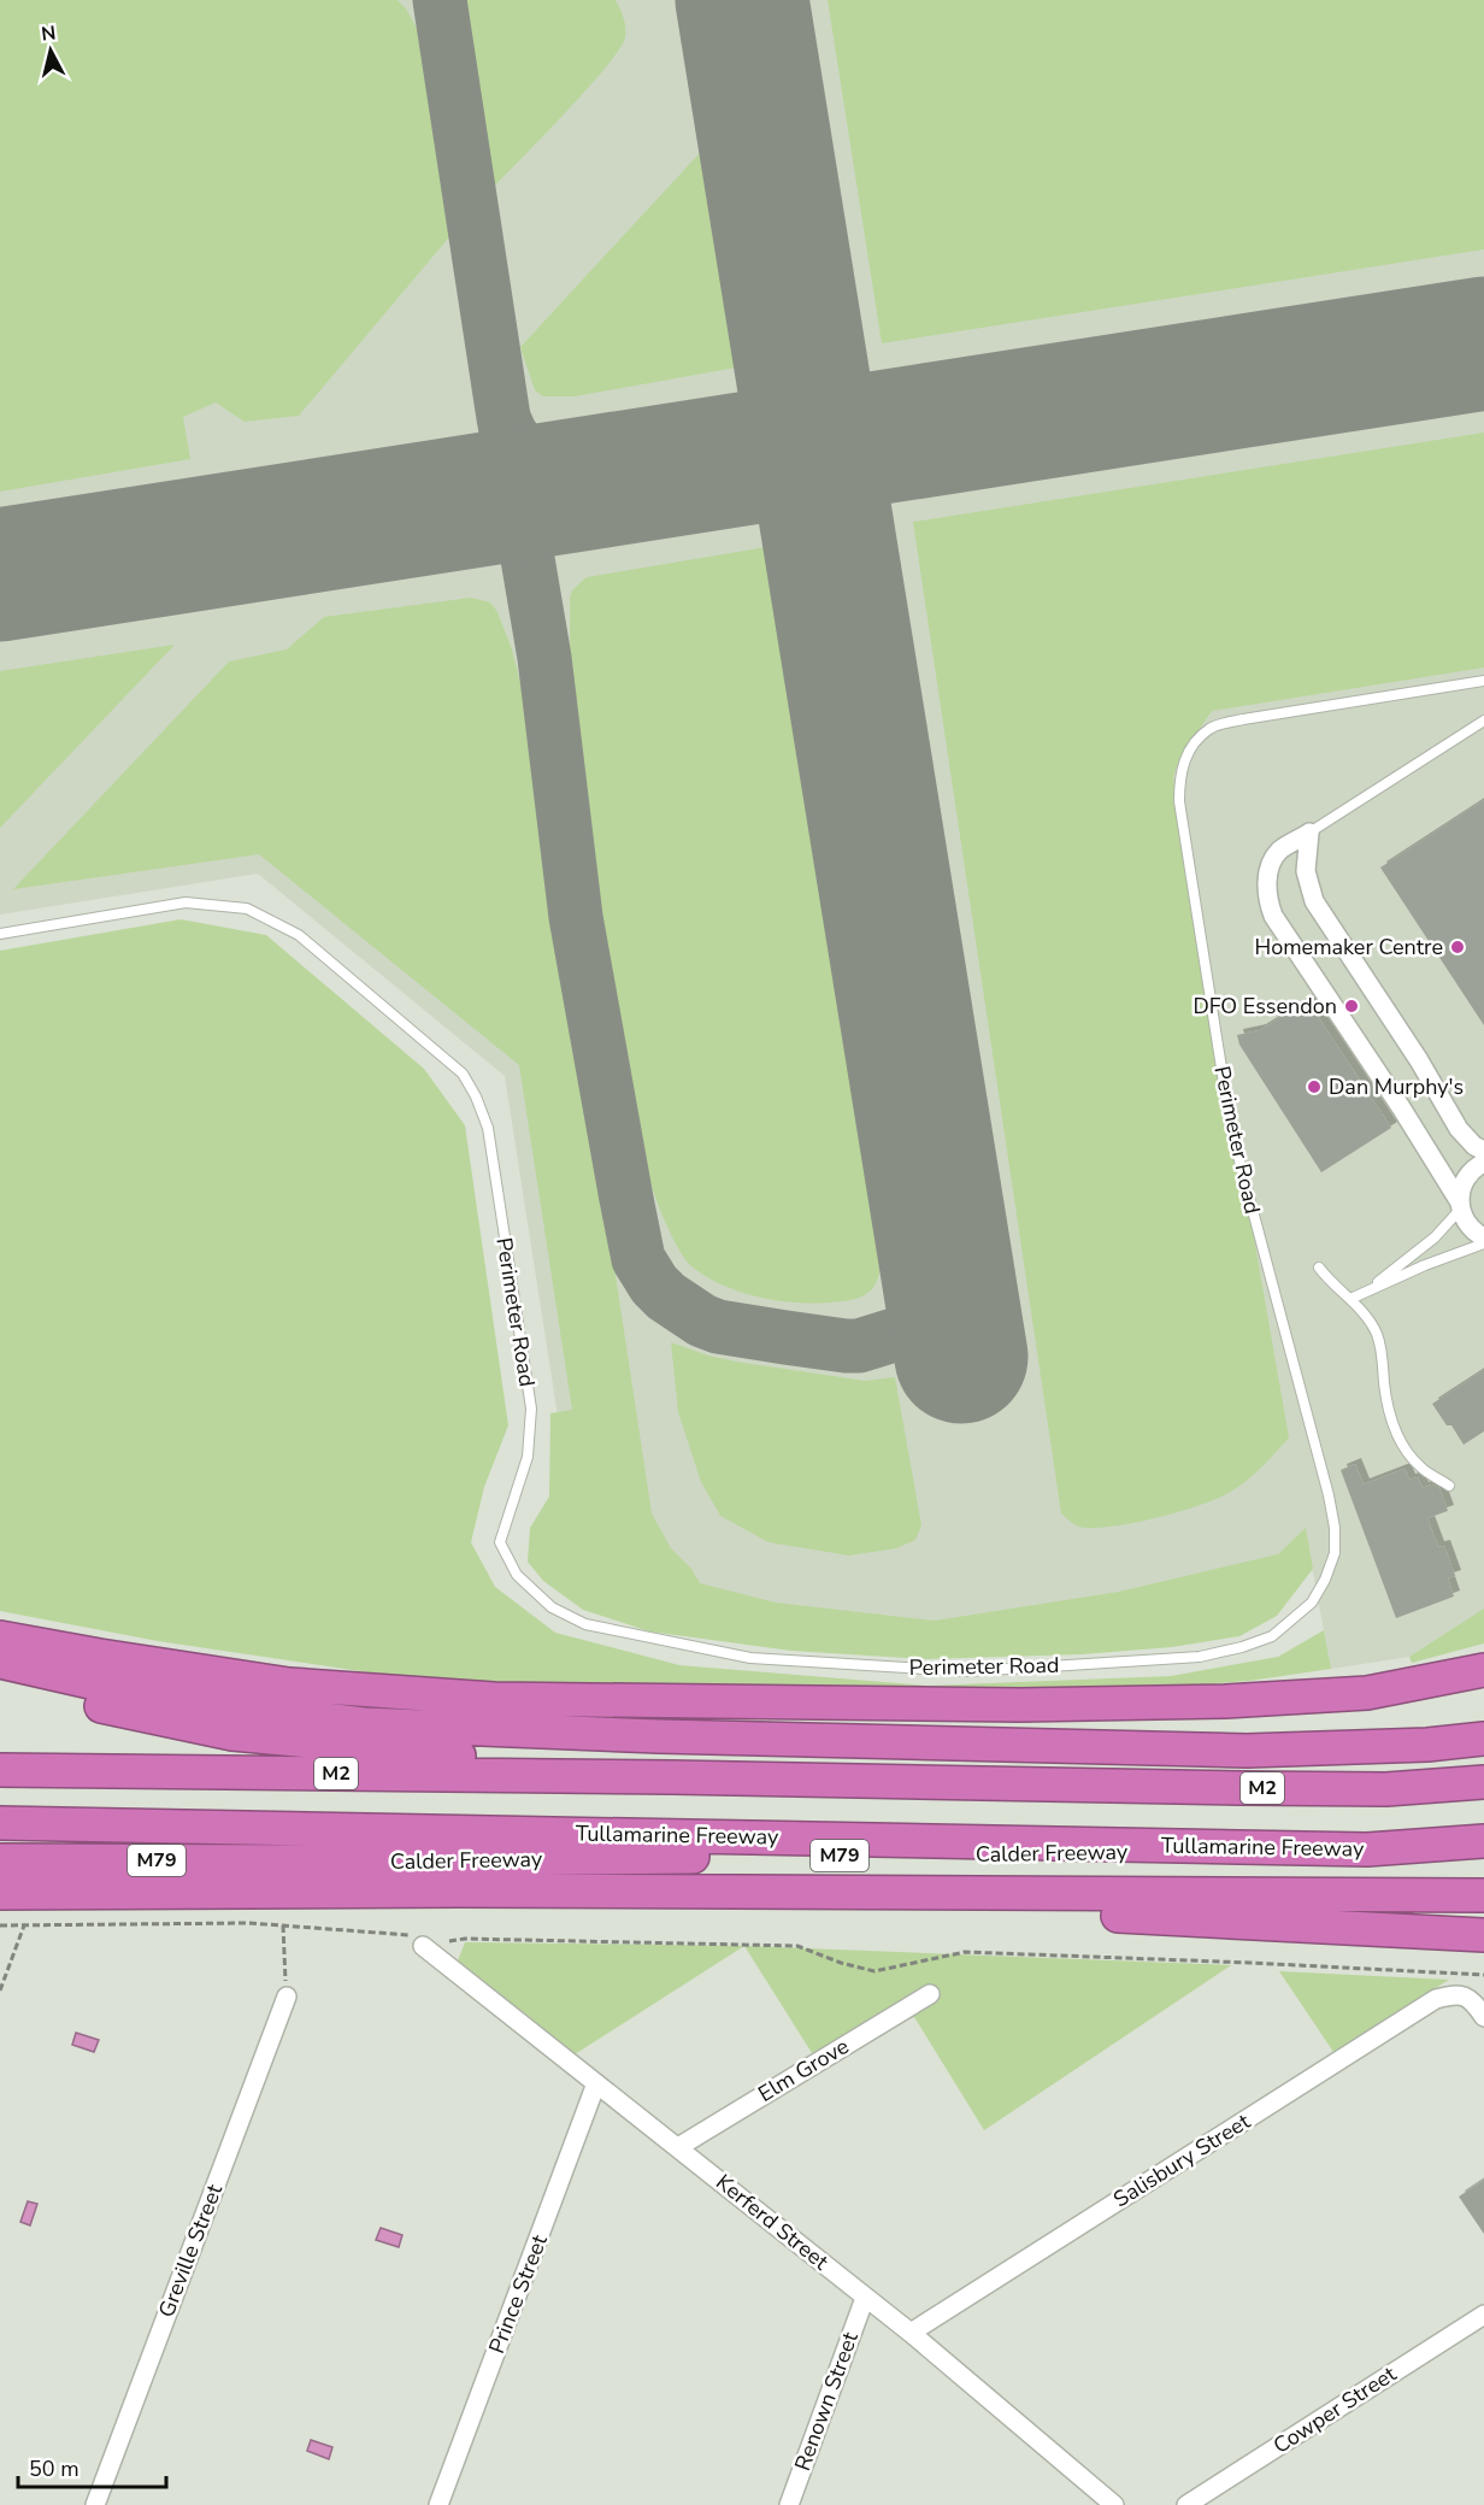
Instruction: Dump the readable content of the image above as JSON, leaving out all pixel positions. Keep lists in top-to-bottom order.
{
  "streets": {
    "highway": [
      "M2",
      "Tullamarine Freeway",
      "Calder Freeway",
      "M79"
    ],
    "street": [
      "Elm Grove",
      "Salisbury Street",
      "Kerferd Street",
      "Greville Street",
      "Prince Street",
      "Renown Street",
      "Cowper Street"
    ],
    "lane": ["Perimeter Road"]
  },
  "crossings": [
    ["Tullamarine Freeway", "Calder Freeway"],
    ["Elm Grove", "Kerferd Street"],
    ["Salisbury Street", "Kerferd Street"],
    ["Kerferd Street", "Prince Street"],
    ["Kerferd Street", "Renown Street"]
  ],
  "places": ["Homemaker Centre", "DFO Essendon", "Dan Murphy's"],
  "scale_bar": "50 m",
  "north": "top"
}
